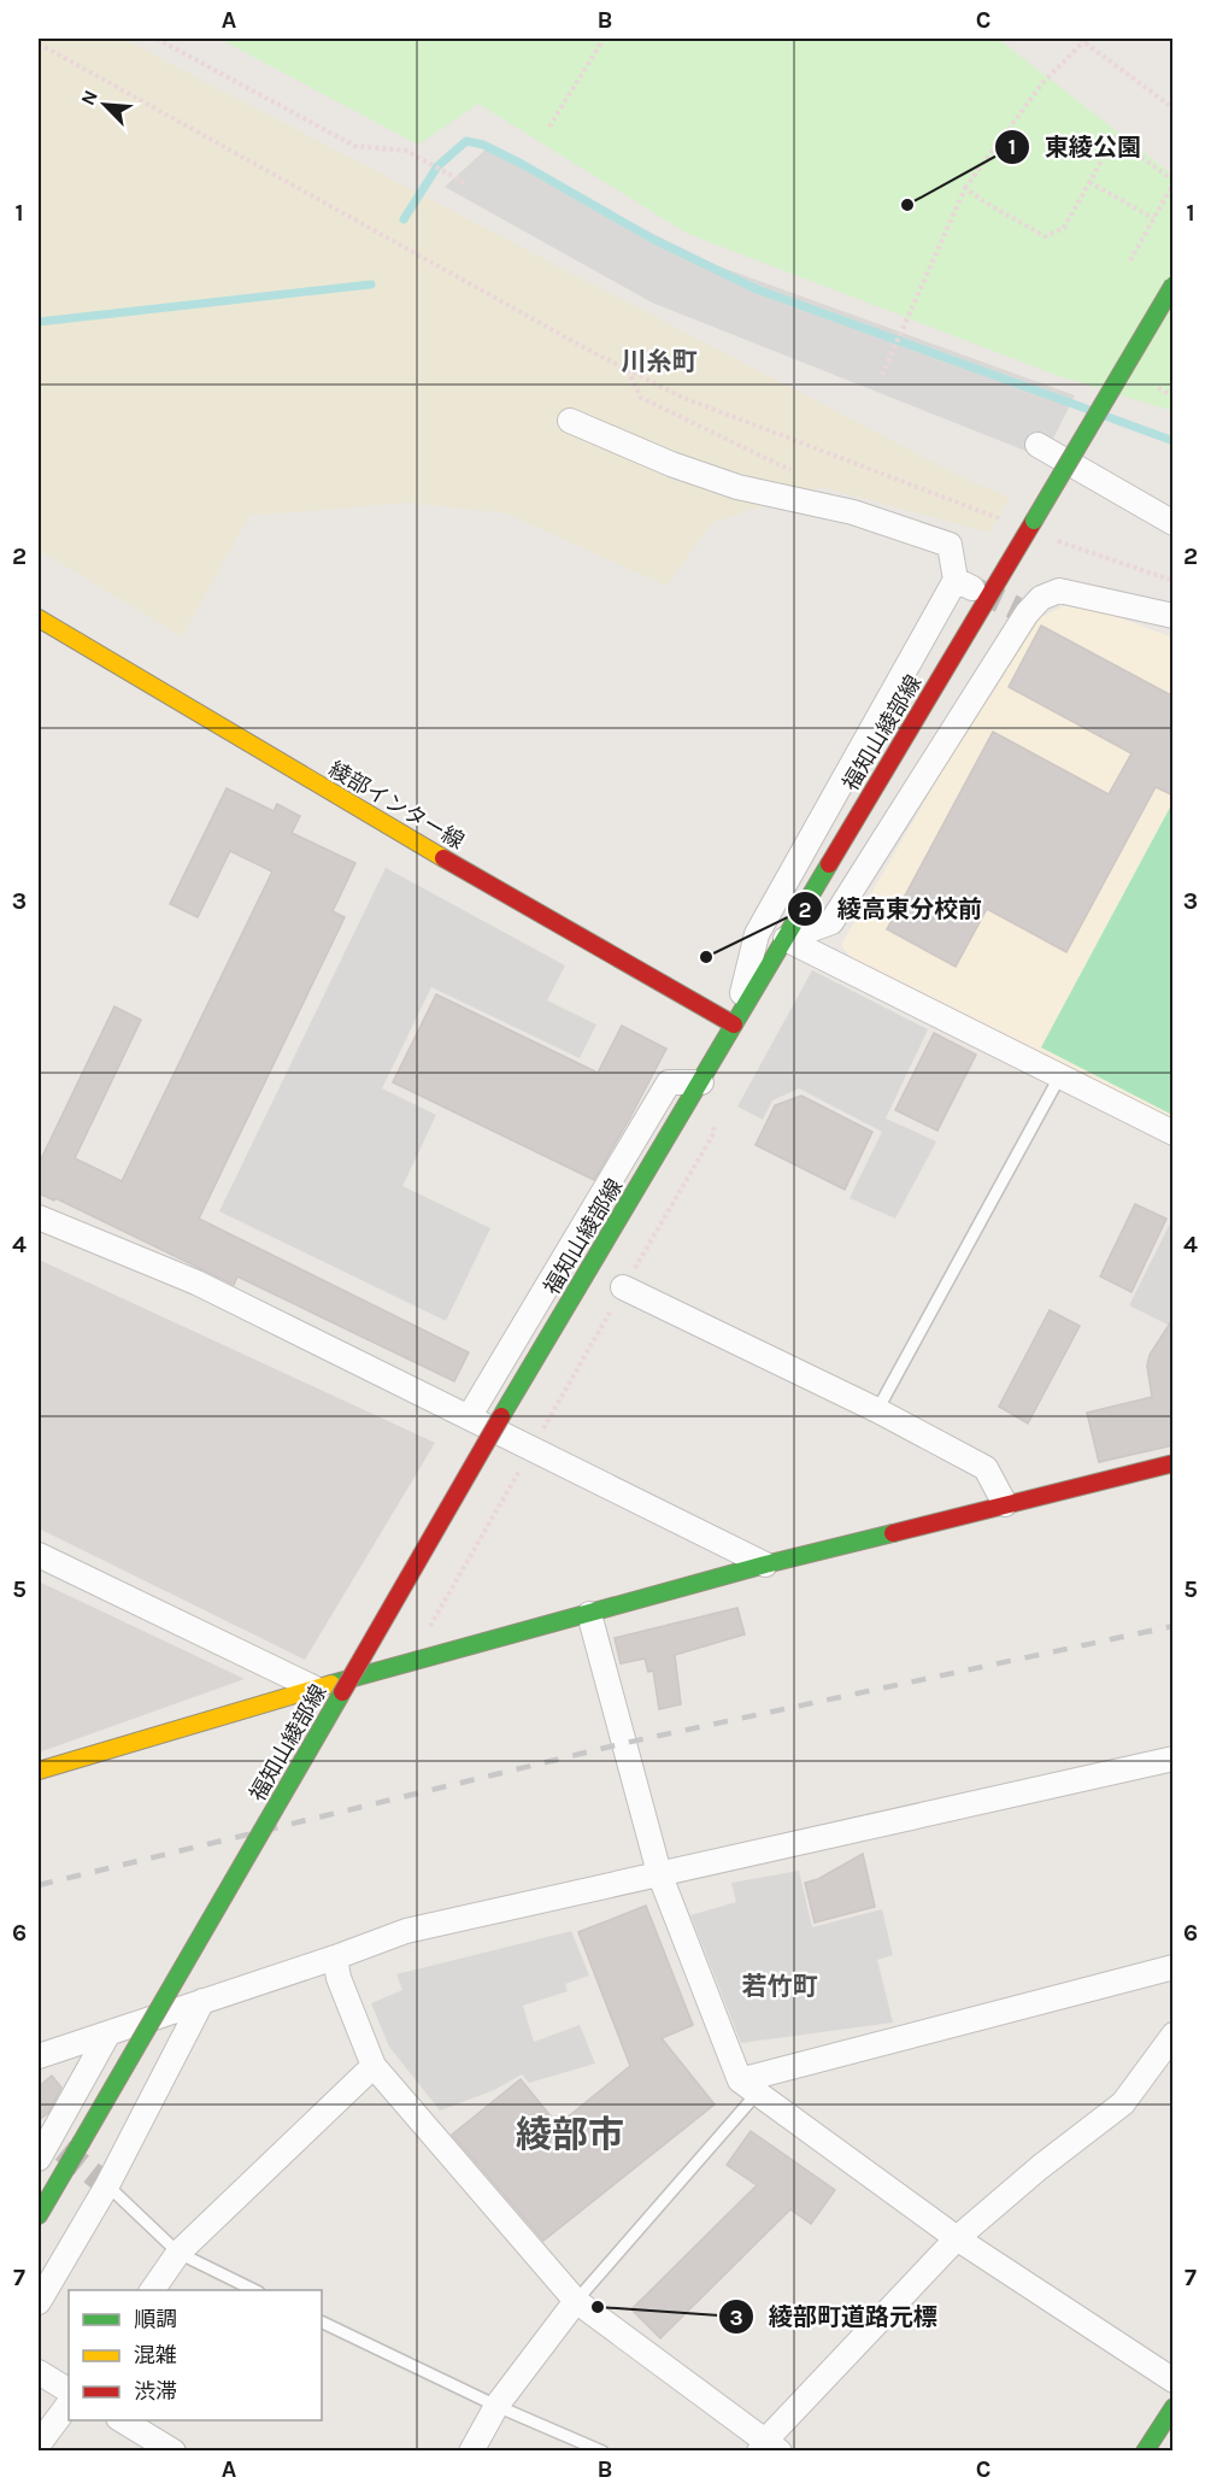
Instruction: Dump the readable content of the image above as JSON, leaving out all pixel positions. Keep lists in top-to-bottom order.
{
  "streets": {
    "main road": ["福知山綾部線", "綾部インター線"]
  },
  "crossings": [
    ["福知山綾部線", "綾部インター線"]
  ],
  "districts": ["川糸町", "若竹町", "綾部市"],
  "places": ["東綾公園", "綾高東分校前", "綾部町道路元標"],
  "legend": ["順調", "混雑", "渋滞"],
  "north": "top left",
  "grid": {
    "columns": ["A", "B", "C"],
    "rows": [
      "1",
      "2",
      "3",
      "4",
      "5",
      "6",
      "7"
    ]
  }
}
